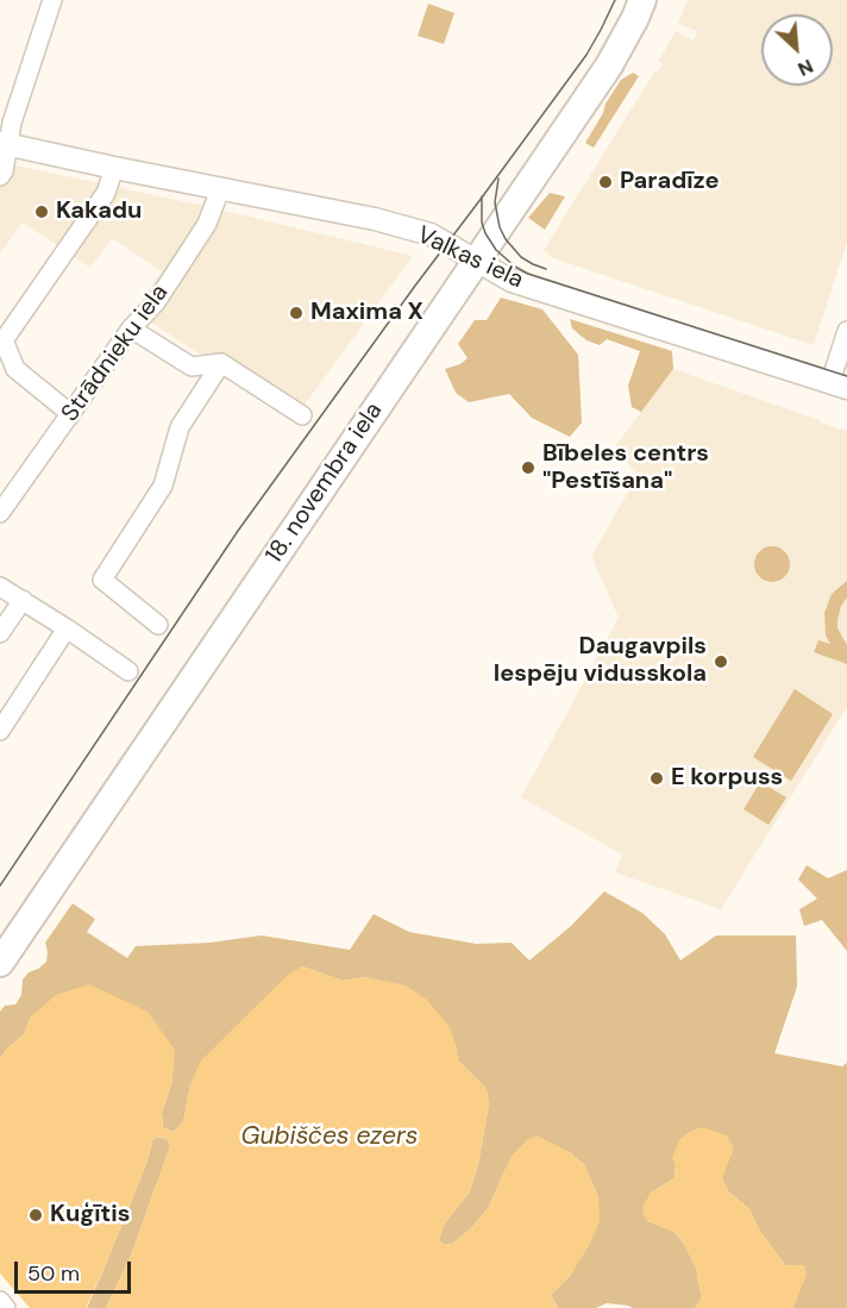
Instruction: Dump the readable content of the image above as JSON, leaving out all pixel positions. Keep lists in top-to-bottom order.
{
  "streets": {
    "main road": ["18. novembra iela"],
    "street": ["Valkas iela", "Strādnieku iela"]
  },
  "crossings": [
    ["Valkas iela", "Strādnieku iela"],
    ["Valkas iela", "18. novembra iela"]
  ],
  "water": ["Gubiščes ezers"],
  "places": [
    "Paradīze",
    "Kakadu",
    "Maxima X",
    "Bībeles centrs \"Pestīšana\"",
    "Daugavpils Iespēju vidusskola",
    "E korpuss",
    "Kuģītis"
  ],
  "scale_bar": "50 m",
  "north": "bottom right"
}
